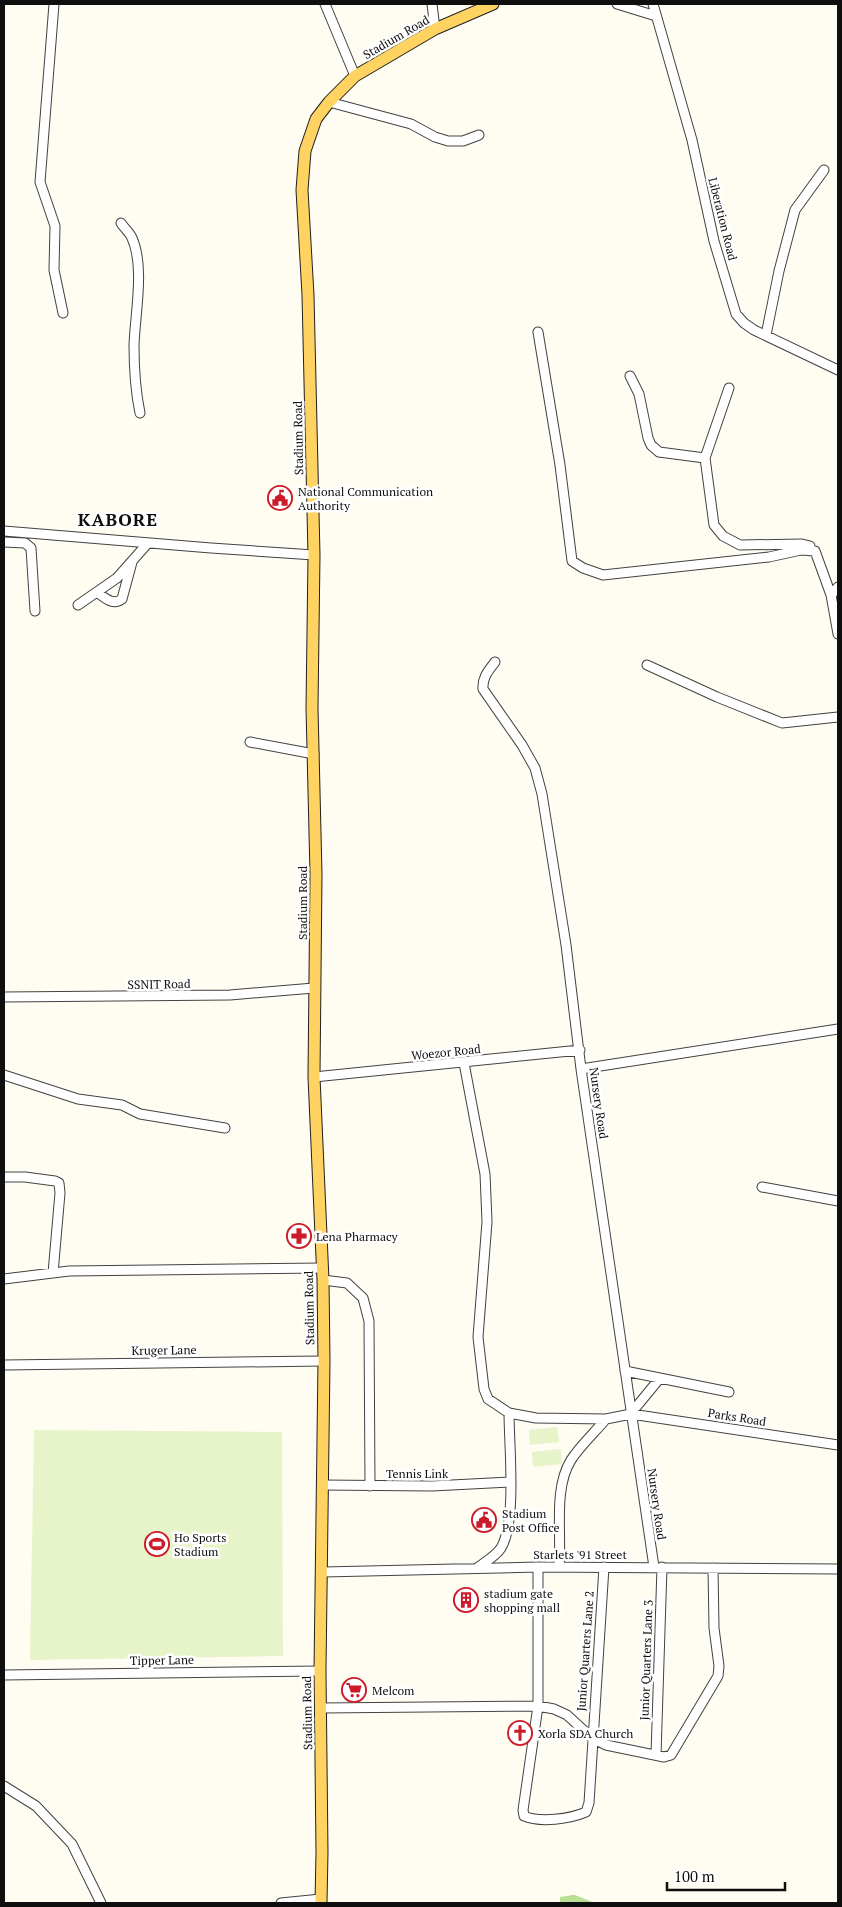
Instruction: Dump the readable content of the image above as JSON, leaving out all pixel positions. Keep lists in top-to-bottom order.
{
  "streets": {
    "main road": ["Stadium Road"],
    "street": [
      "Liberation Road",
      "SSNIT Road",
      "Woezor Road",
      "Nursery Road",
      "Kruger Lane",
      "Parks Road",
      "Tennis Link",
      "Starlets '91 Street",
      "Junior Quarters Lane 2",
      "Tipper Lane",
      "Junior Quarters Lane 3"
    ]
  },
  "crossings": [
    ["Stadium Road", "SSNIT Road"],
    ["Stadium Road", "Woezor Road"],
    ["Stadium Road", "Kruger Lane"],
    ["Stadium Road", "Tennis Link"],
    ["Stadium Road", "Starlets '91 Street"],
    ["Stadium Road", "Tipper Lane"],
    ["Woezor Road", "Nursery Road"],
    ["Nursery Road", "Parks Road"],
    ["Nursery Road", "Starlets '91 Street"],
    ["Nursery Road", "Junior Quarters Lane 3"],
    ["Starlets '91 Street", "Junior Quarters Lane 2"],
    ["Starlets '91 Street", "Junior Quarters Lane 3"]
  ],
  "districts": ["KABORE"],
  "places": {
    "public building": ["National Communication Authority", "Stadium Post Office"],
    "pharmacy": ["Lena Pharmacy"],
    "sports": ["Ho Sports Stadium"],
    "building": ["stadium gate shopping mall"],
    "supermarket": ["Melcom"],
    "church": ["Xorla SDA Church"]
  },
  "scale_bar": "100 m"
}
